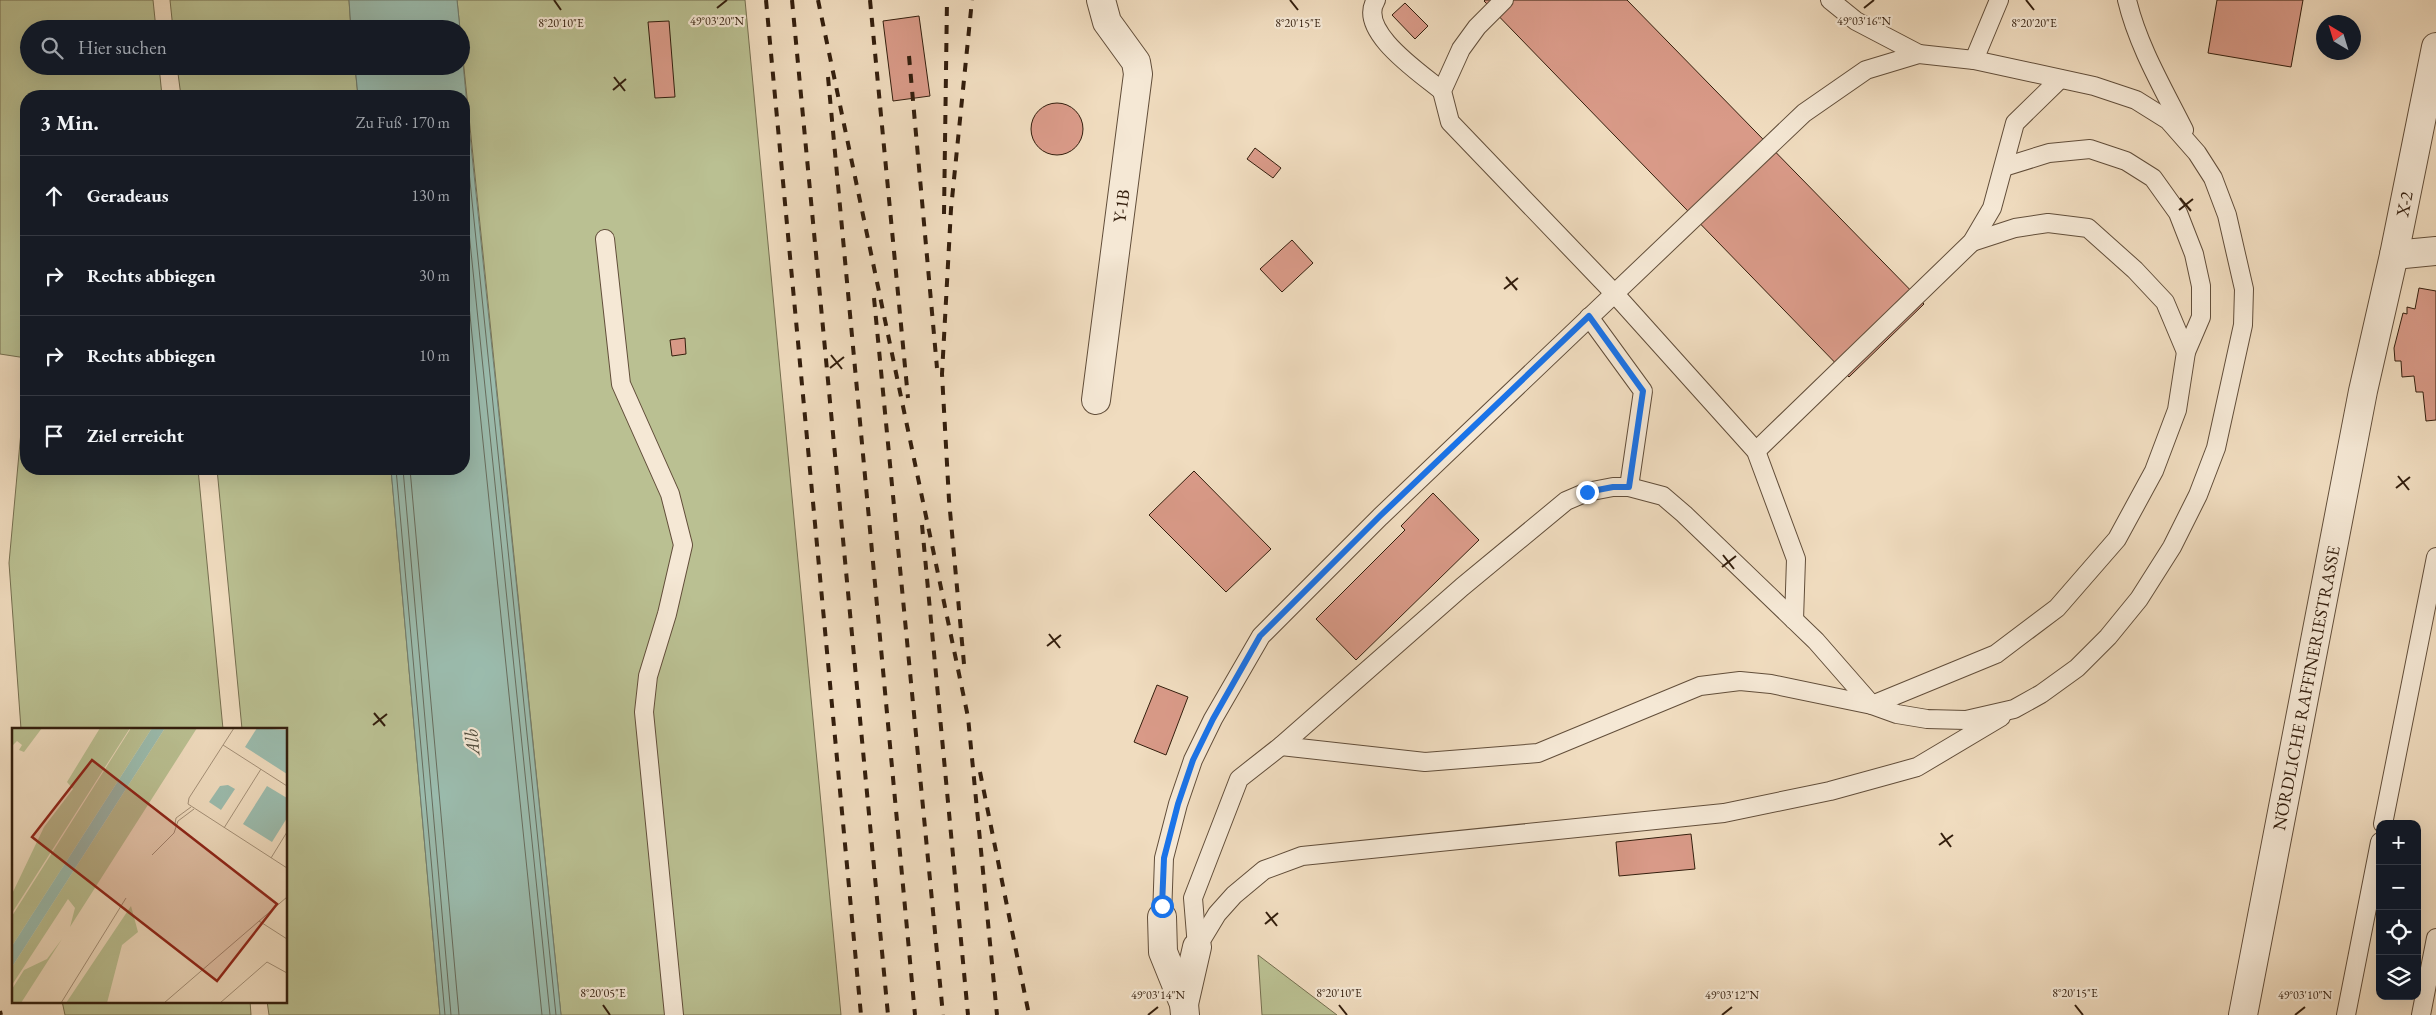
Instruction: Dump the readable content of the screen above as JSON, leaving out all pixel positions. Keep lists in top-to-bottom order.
{
  "streets": {
    "street": ["X-2", "Y-1B", "NÖRDLICHE RAFFINERIESTRASSE"]
  },
  "crossings": [
    ["X-2", "NÖRDLICHE RAFFINERIESTRASSE"]
  ],
  "water": ["Alb"],
  "north": "top left",
  "page": {
    "search": "Hier suchen",
    "heading": ["3 Min.", "Zu Fuß · 170 m"],
    "list": [
      ["Geradeaus", "130 m"],
      ["Rechts abbiegen", "30 m"],
      ["Rechts abbiegen", "10 m"],
      "Ziel erreicht"
    ],
    "map_buttons": ["+", "−"]
  },
  "coordinates": [
    "49°03'20\"N",
    "49°03'16\"N",
    "8°20'10\"E",
    "8°20'15\"E",
    "8°20'20\"E",
    "8°20'05\"E",
    "49°03'14\"N",
    "49°03'12\"N",
    "49°03'10\"N"
  ]
}
